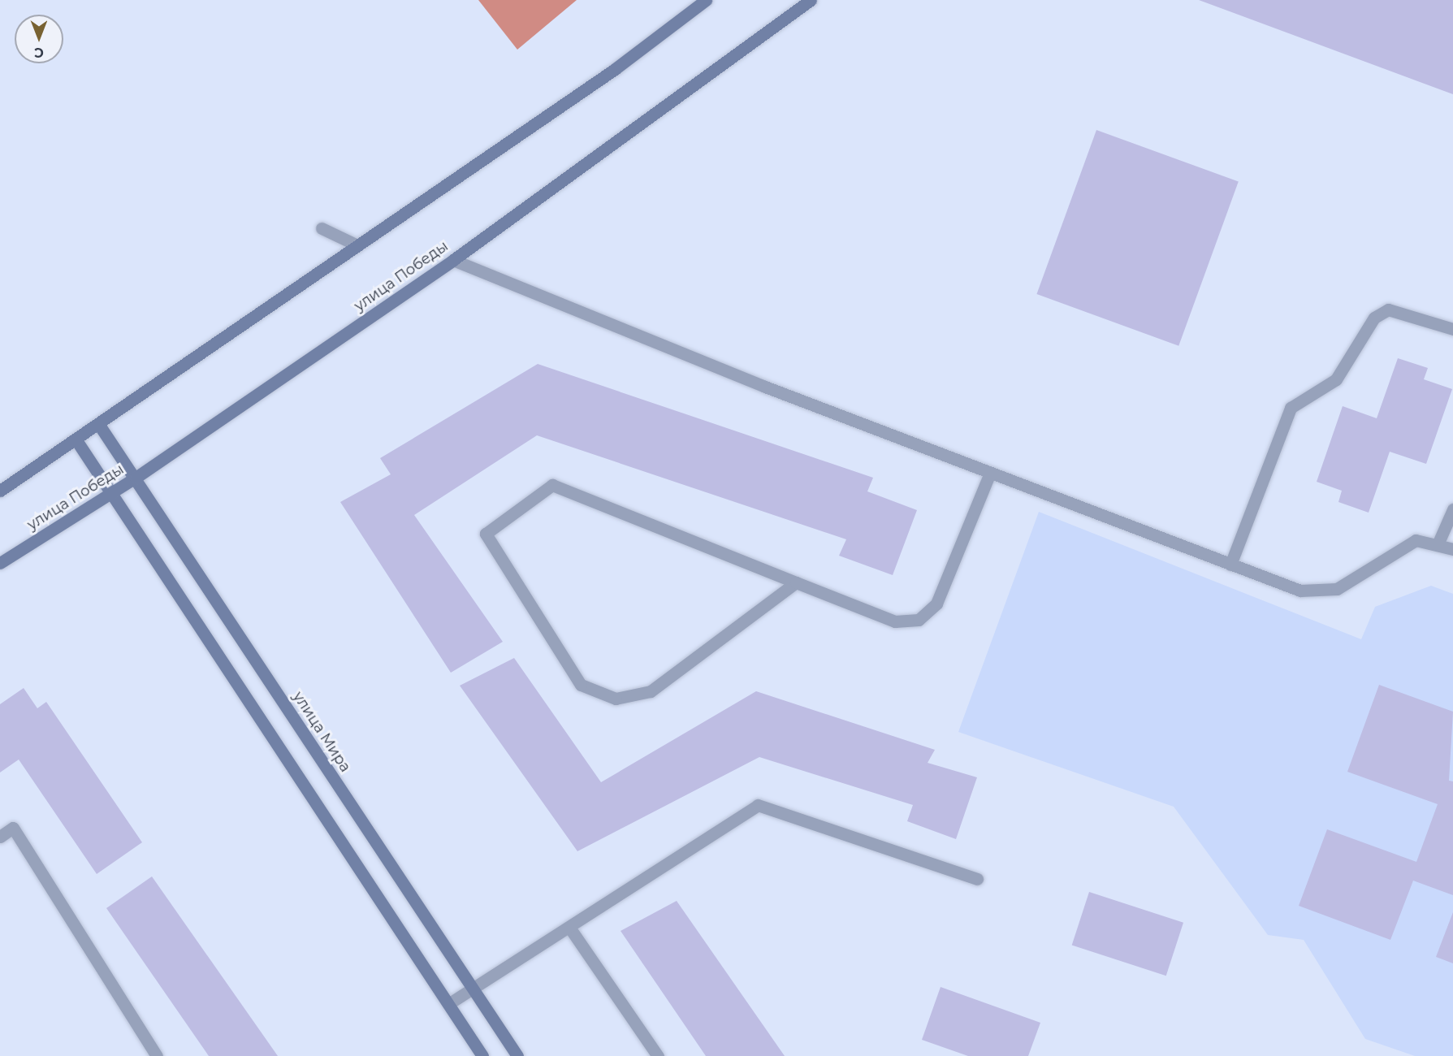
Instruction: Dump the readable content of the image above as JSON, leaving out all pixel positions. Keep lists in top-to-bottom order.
{
  "streets": {
    "street": ["улица Победы", "улица Мира"]
  },
  "crossings": [
    ["улица Победы", "улица Мира"]
  ],
  "north": "bottom"
}
